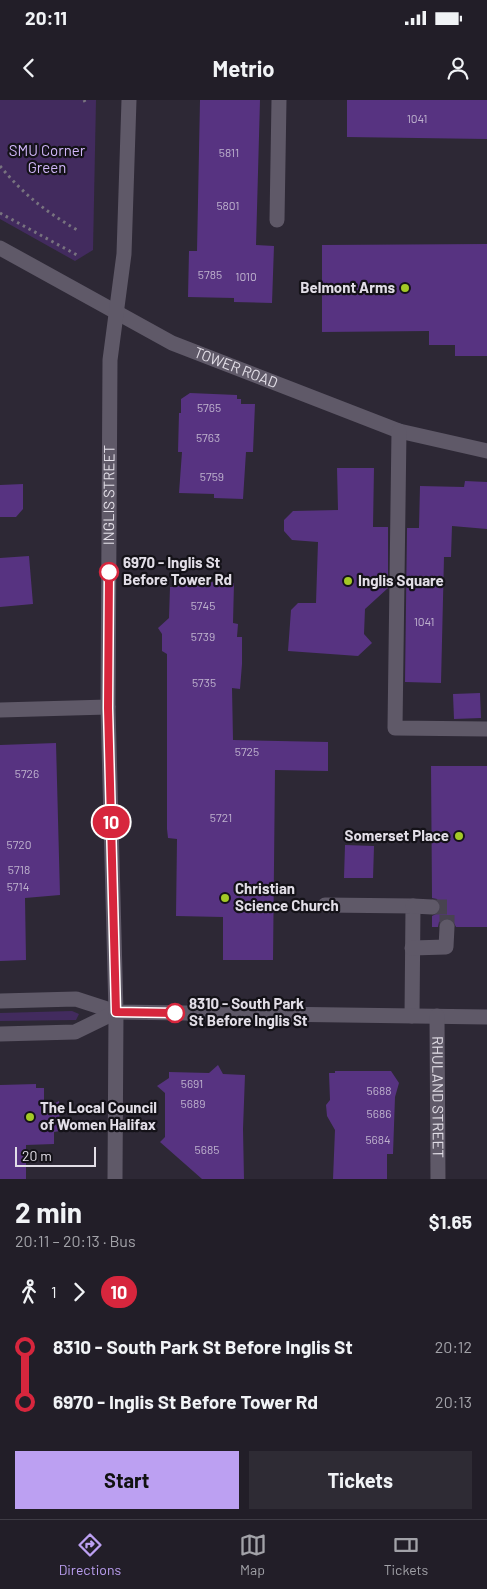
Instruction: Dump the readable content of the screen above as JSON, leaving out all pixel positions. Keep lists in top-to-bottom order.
{
  "streets": {
    "street": ["TOWER ROAD", "INGLIS STREET", "RHULAND STREET"]
  },
  "crossings": [
    ["TOWER ROAD", "INGLIS STREET"]
  ],
  "parks": ["SMU Corner Green"],
  "places": [
    "Belmont Arms",
    "6970 - Inglis St Before Tower Rd",
    "Inglis Square",
    "Somerset Place",
    "Christian Science Church",
    "8310 - South Park St Before Inglis St",
    "The Local Council of Women Halifax"
  ],
  "lines": ["bus line 10"],
  "house_numbers": [
    "1041",
    "5811",
    "5801",
    "5785",
    "1010",
    "5765",
    "5763",
    "5759",
    "5745",
    "1041",
    "5739",
    "5735",
    "5725",
    "5726",
    "5721",
    "5720",
    "5718",
    "5714",
    "5691",
    "5688",
    "5689",
    "5686",
    "5684",
    "5685"
  ],
  "scale_bar": "20 m",
  "page": {
    "status": "20:11",
    "header": "Metrio",
    "on_map": "10",
    "scale": "20 m",
    "heading": ["2 min", "20:11 – 20:13 · Bus", "$1.65"],
    "legs": ["1", "10"],
    "list": [
      {
        "name": "8310 - South Park St Before Inglis St",
        "value": "20:12"
      },
      {
        "name": "6970 - Inglis St Before Tower Rd",
        "value": "20:13"
      }
    ],
    "buttons": ["Start", "Tickets"],
    "tabs": ["Directions", "Map", "Tickets"]
  }
}
